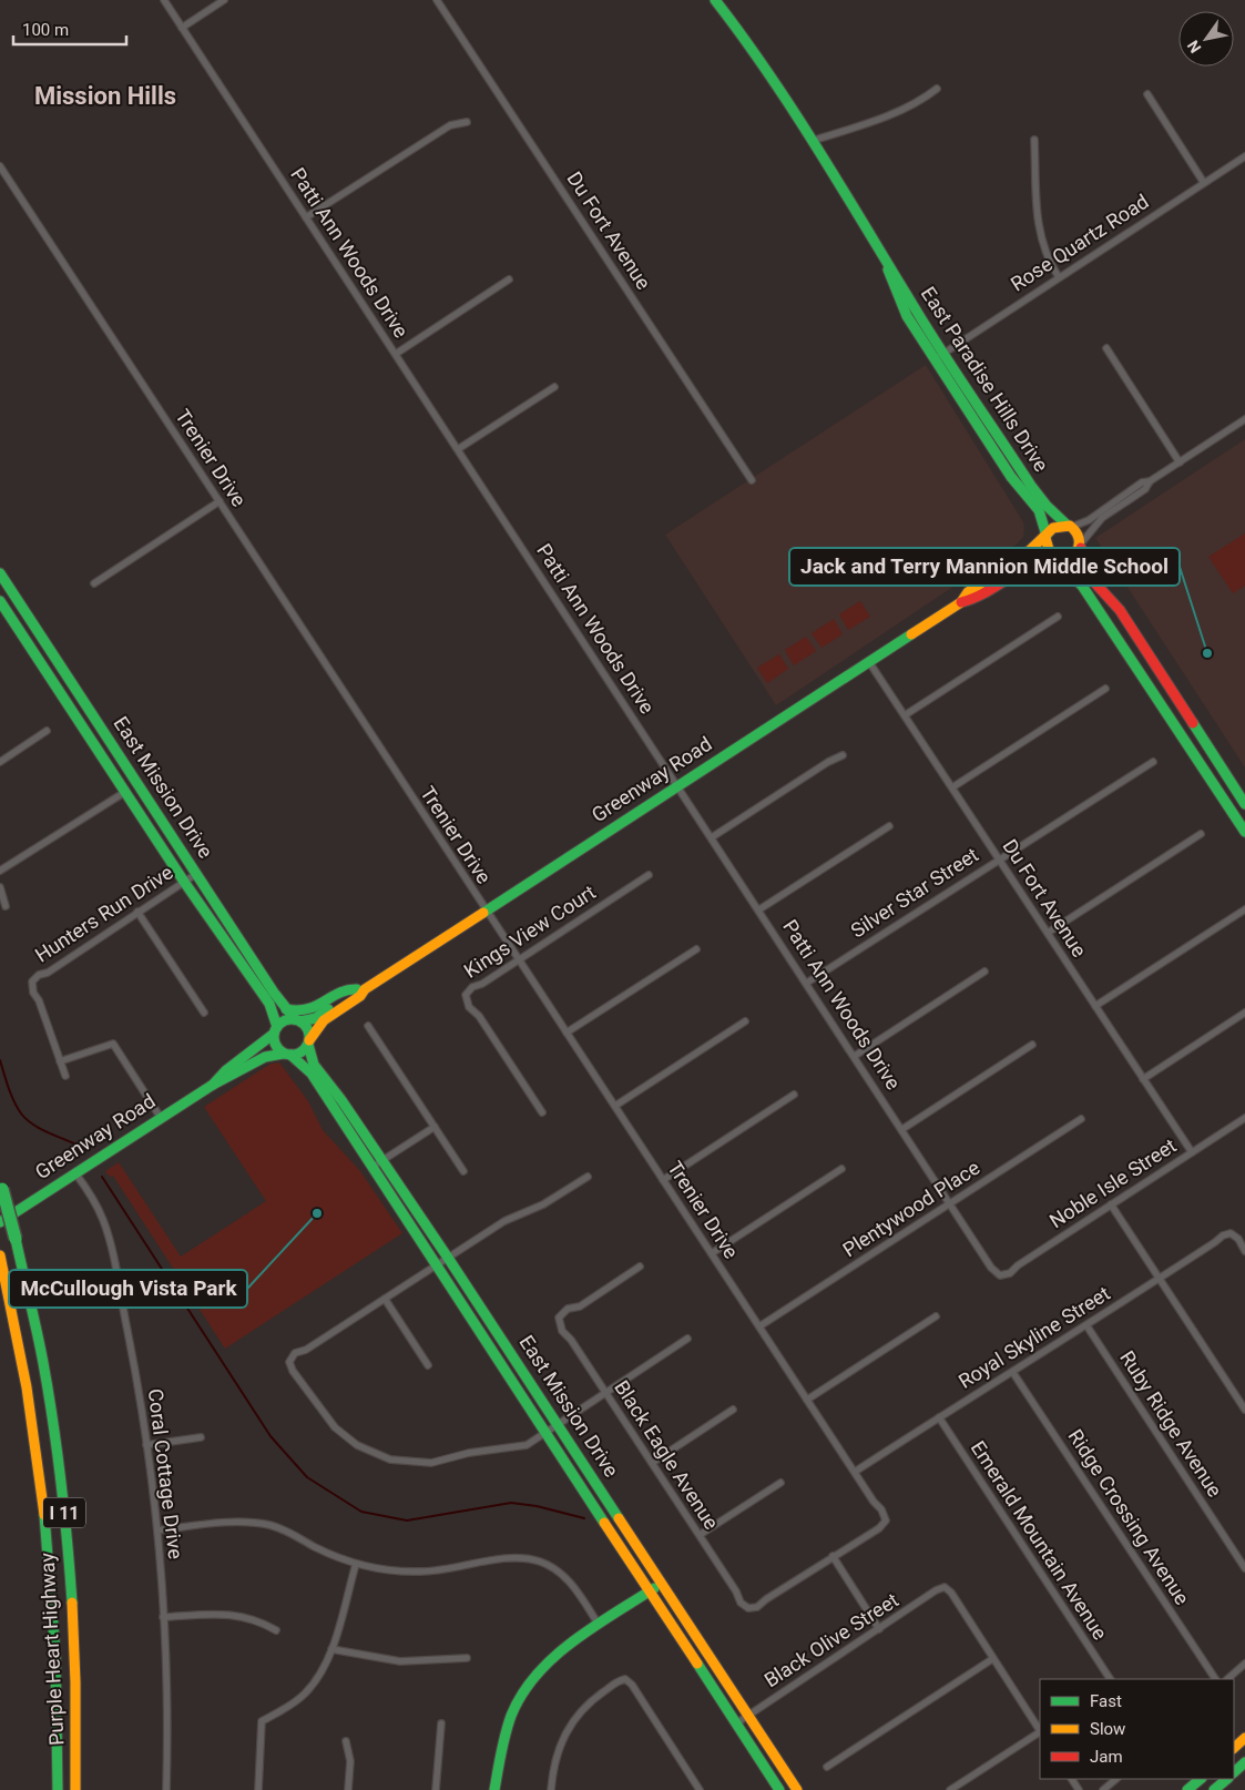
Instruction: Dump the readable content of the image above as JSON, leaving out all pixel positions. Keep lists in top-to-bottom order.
{
  "streets": {
    "main road": [
      "East Paradise Hills Drive",
      "Greenway Road",
      "East Mission Drive",
      "I 11",
      "Purple Heart Highway"
    ],
    "street": [
      "Du Fort Avenue",
      "Rose Quartz Road",
      "Patti Ann Woods Drive",
      "Trenier Drive",
      "Silver Star Street",
      "Hunters Run Drive",
      "Kings View Court",
      "Noble Isle Street",
      "Plentywood Place",
      "Royal Skyline Street",
      "Ruby Ridge Avenue",
      "Black Eagle Avenue",
      "Coral Cottage Drive",
      "Ridge Crossing Avenue",
      "Emerald Mountain Avenue",
      "Black Olive Street"
    ]
  },
  "crossings": [
    ["Du Fort Avenue", "Greenway Road"],
    ["Du Fort Avenue", "Silver Star Street"],
    ["Du Fort Avenue", "Noble Isle Street"],
    ["Rose Quartz Road", "East Paradise Hills Drive"],
    ["Patti Ann Woods Drive", "Greenway Road"],
    ["Patti Ann Woods Drive", "Silver Star Street"],
    ["Patti Ann Woods Drive", "Noble Isle Street"],
    ["Patti Ann Woods Drive", "Plentywood Place"],
    ["East Paradise Hills Drive", "Greenway Road"],
    ["Trenier Drive", "Greenway Road"],
    ["Trenier Drive", "Kings View Court"],
    ["Trenier Drive", "Plentywood Place"],
    ["Trenier Drive", "Royal Skyline Street"],
    ["Trenier Drive", "Black Eagle Avenue"],
    ["Greenway Road", "East Mission Drive"],
    ["Greenway Road", "Coral Cottage Drive"],
    ["East Mission Drive", "Hunters Run Drive"],
    ["East Mission Drive", "Black Olive Street"],
    ["Royal Skyline Street", "Ruby Ridge Avenue"],
    ["Royal Skyline Street", "Ridge Crossing Avenue"],
    ["Royal Skyline Street", "Emerald Mountain Avenue"]
  ],
  "districts": ["Mission Hills"],
  "places": ["Jack and Terry Mannion Middle School", "McCullough Vista Park"],
  "legend": ["Fast", "Slow", "Jam"],
  "scale_bar": "100 m",
  "north": "bottom left"
}
